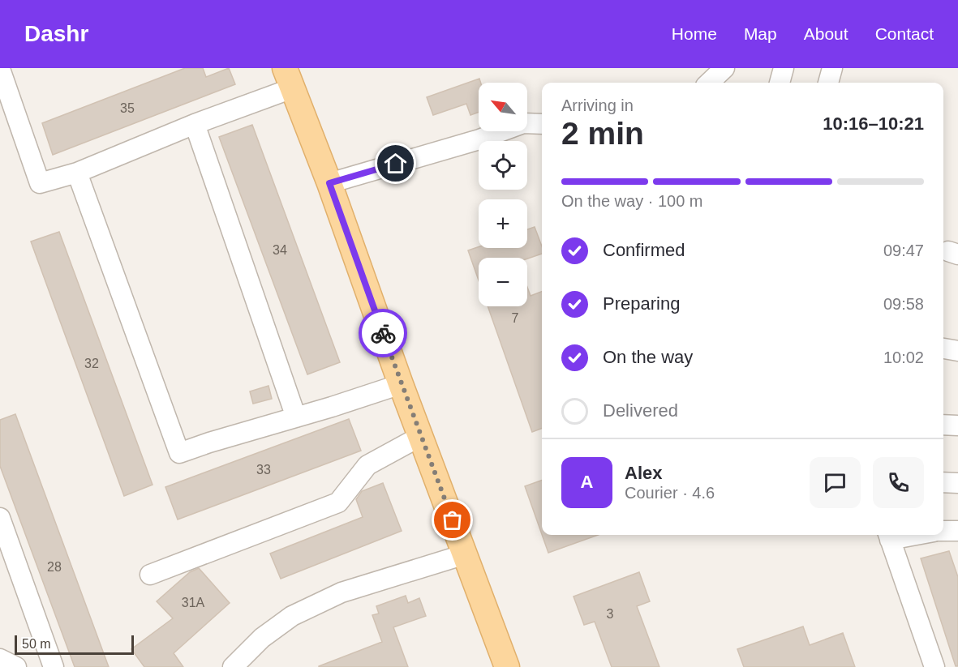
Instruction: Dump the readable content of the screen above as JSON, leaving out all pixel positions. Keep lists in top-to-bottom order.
{
  "house_numbers": [
    "35",
    "34",
    "7",
    "32",
    "33",
    "28",
    "31А",
    "3"
  ],
  "scale_bar": "50 m",
  "north": "top left",
  "page": {
    "header": "Dashr",
    "nav": [
      "Home",
      "Map",
      "About",
      "Contact"
    ],
    "map_buttons": ["+", "−"],
    "heading": ["2 min", "Arriving in", "10:16–10:21"],
    "panel": ["Alex", "Courier · 4.6"],
    "bar": "On the way · 100 m",
    "list": [
      ["Confirmed", "09:47"],
      ["Preparing", "09:58"],
      ["On the way", "10:02"],
      "Delivered"
    ],
    "round": "A",
    "scale": "50 m"
  }
}
